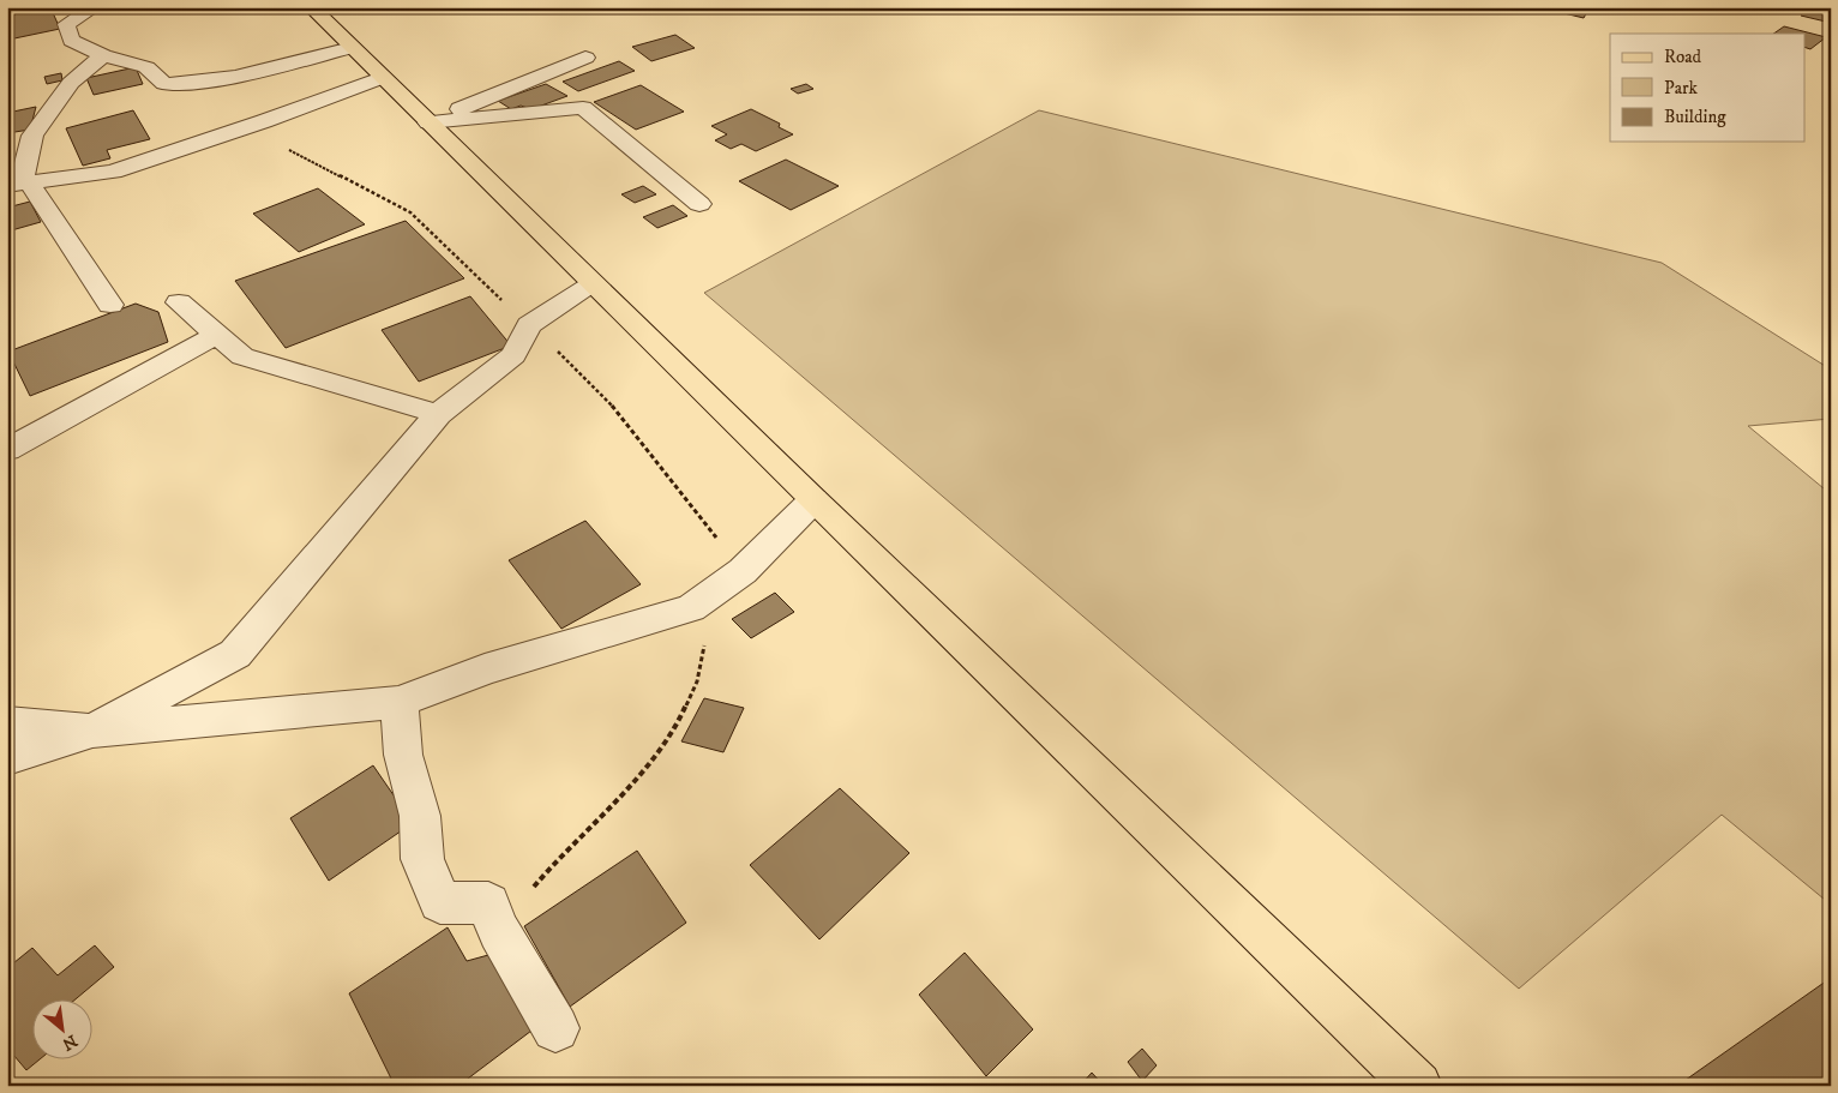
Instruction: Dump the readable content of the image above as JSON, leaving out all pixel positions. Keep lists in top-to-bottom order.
{
  "legend": ["Road", "Park", "Building"],
  "north": "bottom right"
}
